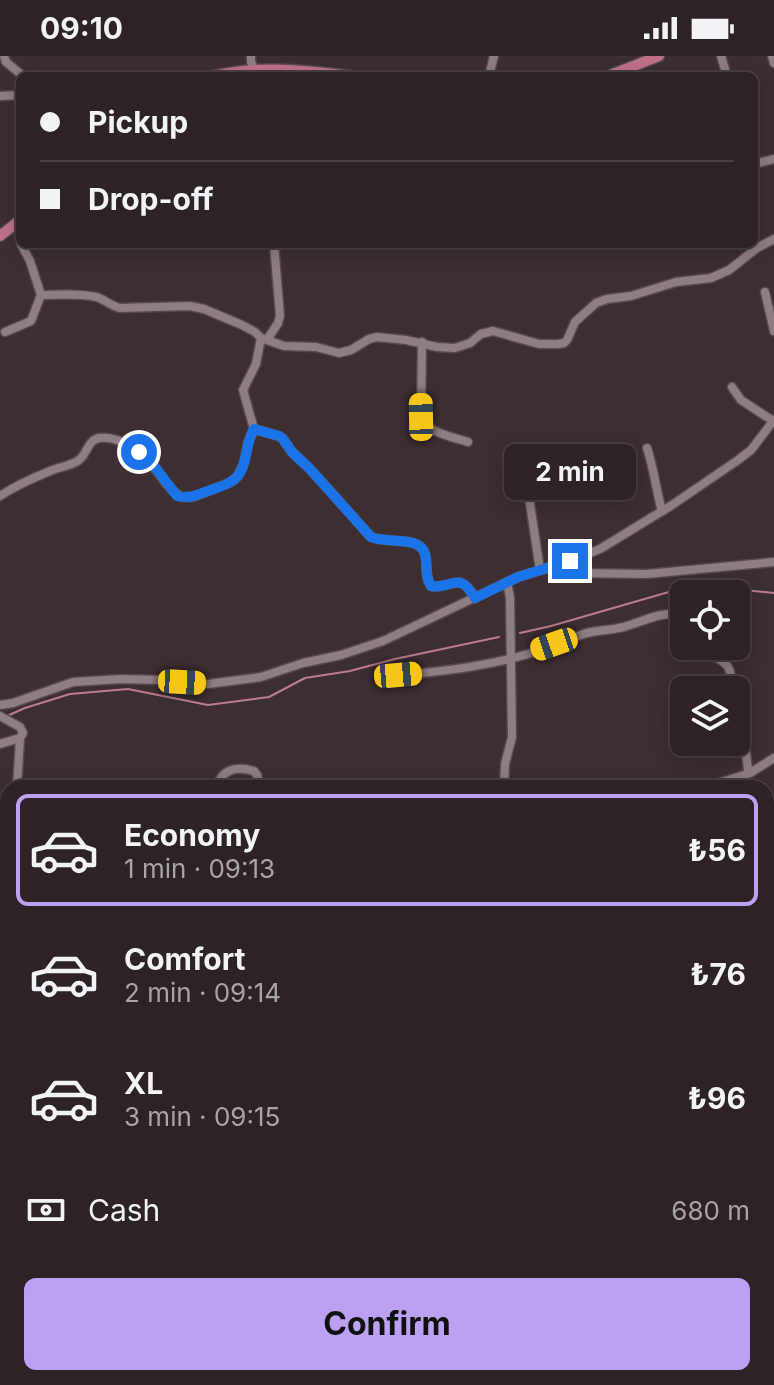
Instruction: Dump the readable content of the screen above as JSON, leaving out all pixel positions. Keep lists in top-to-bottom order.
{
  "page": {
    "status": "09:10",
    "banner": ["Pickup", "Drop-off"],
    "bubble": "2 min",
    "list": [
      {
        "name": "Economy",
        "note": "1 min · 09:13",
        "value": "₺56"
      },
      {
        "name": "Comfort",
        "note": "2 min · 09:14",
        "value": "₺76"
      },
      {
        "name": "XL",
        "note": "3 min · 09:15",
        "value": "₺96"
      }
    ],
    "pay": ["Cash", "680 m"],
    "buttons": "Confirm"
  }
}
